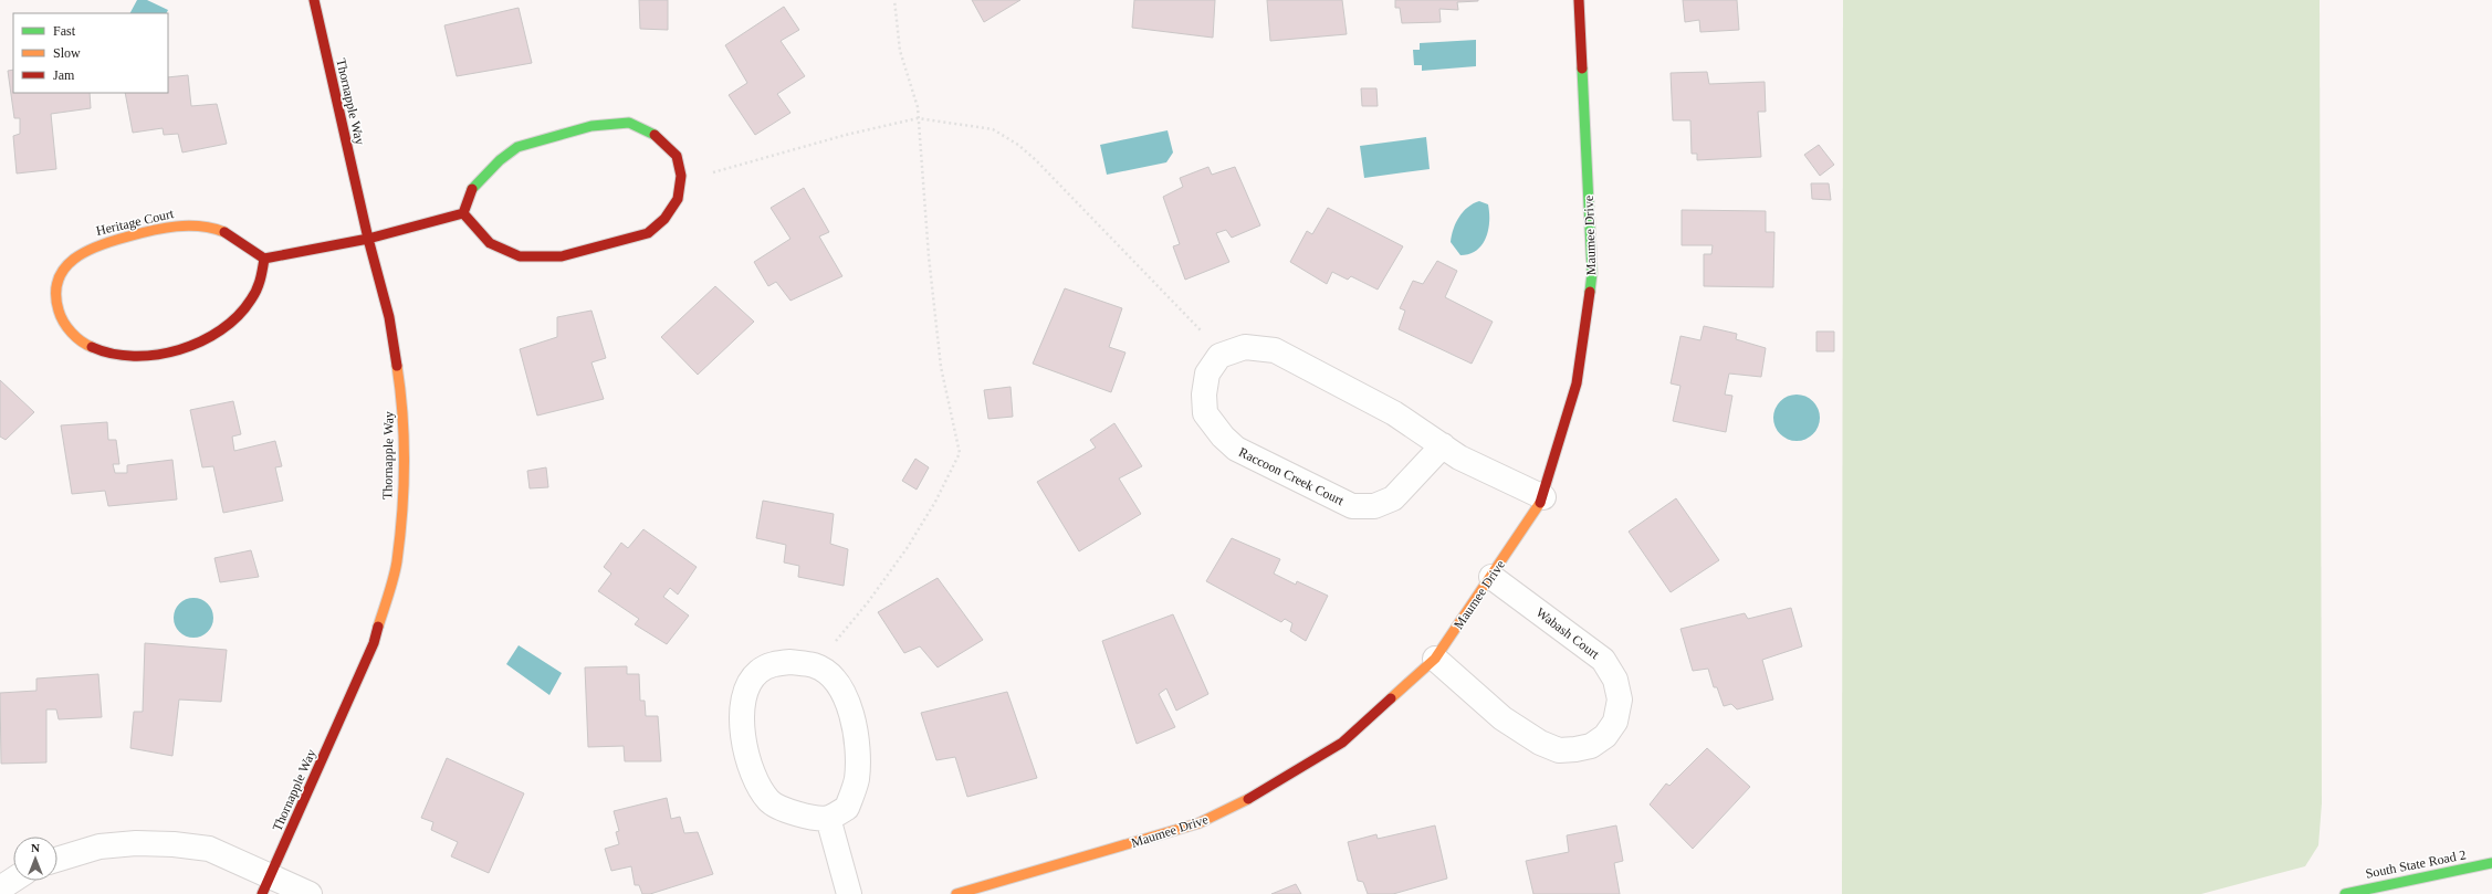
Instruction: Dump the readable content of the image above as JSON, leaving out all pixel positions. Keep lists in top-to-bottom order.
{
  "streets": {
    "street": [
      "Thornapple Way",
      "Heritage Court",
      "Maumee Drive",
      "Raccoon Creek Court",
      "Wabash Court",
      "South State Road 2"
    ]
  },
  "crossings": [
    ["Maumee Drive", "Raccoon Creek Court"],
    ["Maumee Drive", "Wabash Court"]
  ],
  "legend": ["Fast", "Slow", "Jam"],
  "north": "top"
}
